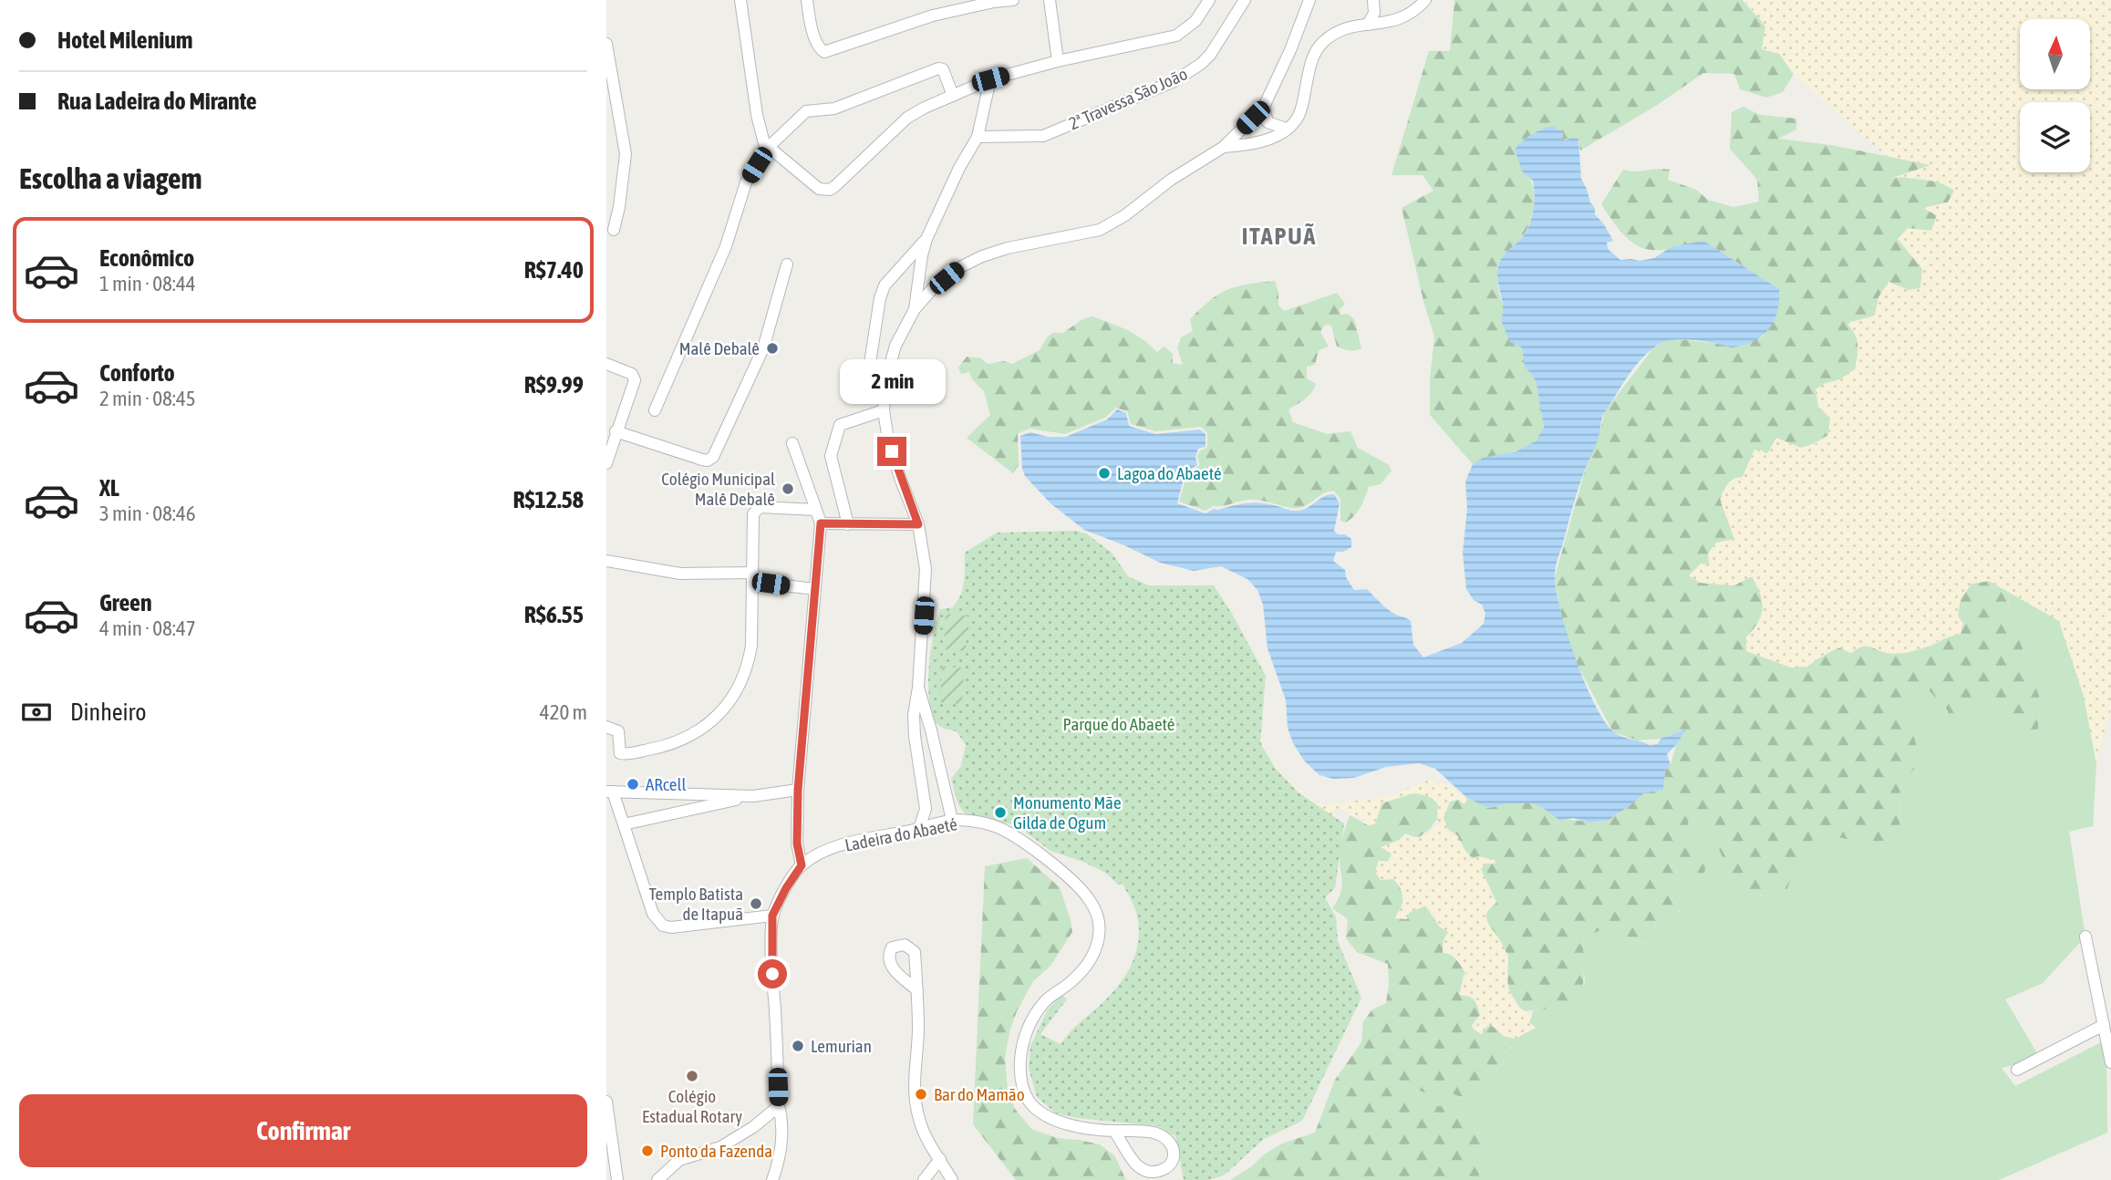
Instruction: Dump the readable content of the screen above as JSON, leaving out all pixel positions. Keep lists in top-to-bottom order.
{
  "streets": {
    "street": ["2ª Travessa São João", "Ladeira do Abaeté"]
  },
  "districts": ["ITAPUÃ"],
  "parks": ["Parque do Abaeté"],
  "places": [
    "Malê Debalê",
    "Lagoa do Abaeté",
    "Colégio Municipal Malê Debalê",
    "ARcell",
    "Monumento Mãe Gilda de Ogum",
    "Templo Batista de Itapuã",
    "Lemurian",
    "Colégio Estadual Rotary",
    "Bar do Mamão",
    "Ponto da Fazenda"
  ],
  "north": "top",
  "page": {
    "banner": ["Hotel Milenium", "Rua Ladeira do Mirante"],
    "heading": "Escolha a viagem",
    "list": [
      {
        "name": "Econômico",
        "note": "1 min · 08:44",
        "value": "R$7.40"
      },
      {
        "name": "Conforto",
        "note": "2 min · 08:45",
        "value": "R$9.99"
      },
      {
        "name": "XL",
        "note": "3 min · 08:46",
        "value": "R$12.58"
      },
      {
        "name": "Green",
        "note": "4 min · 08:47",
        "value": "R$6.55"
      }
    ],
    "bubble": "2 min",
    "pay": ["Dinheiro", "420 m"],
    "buttons": "Confirmar"
  }
}
